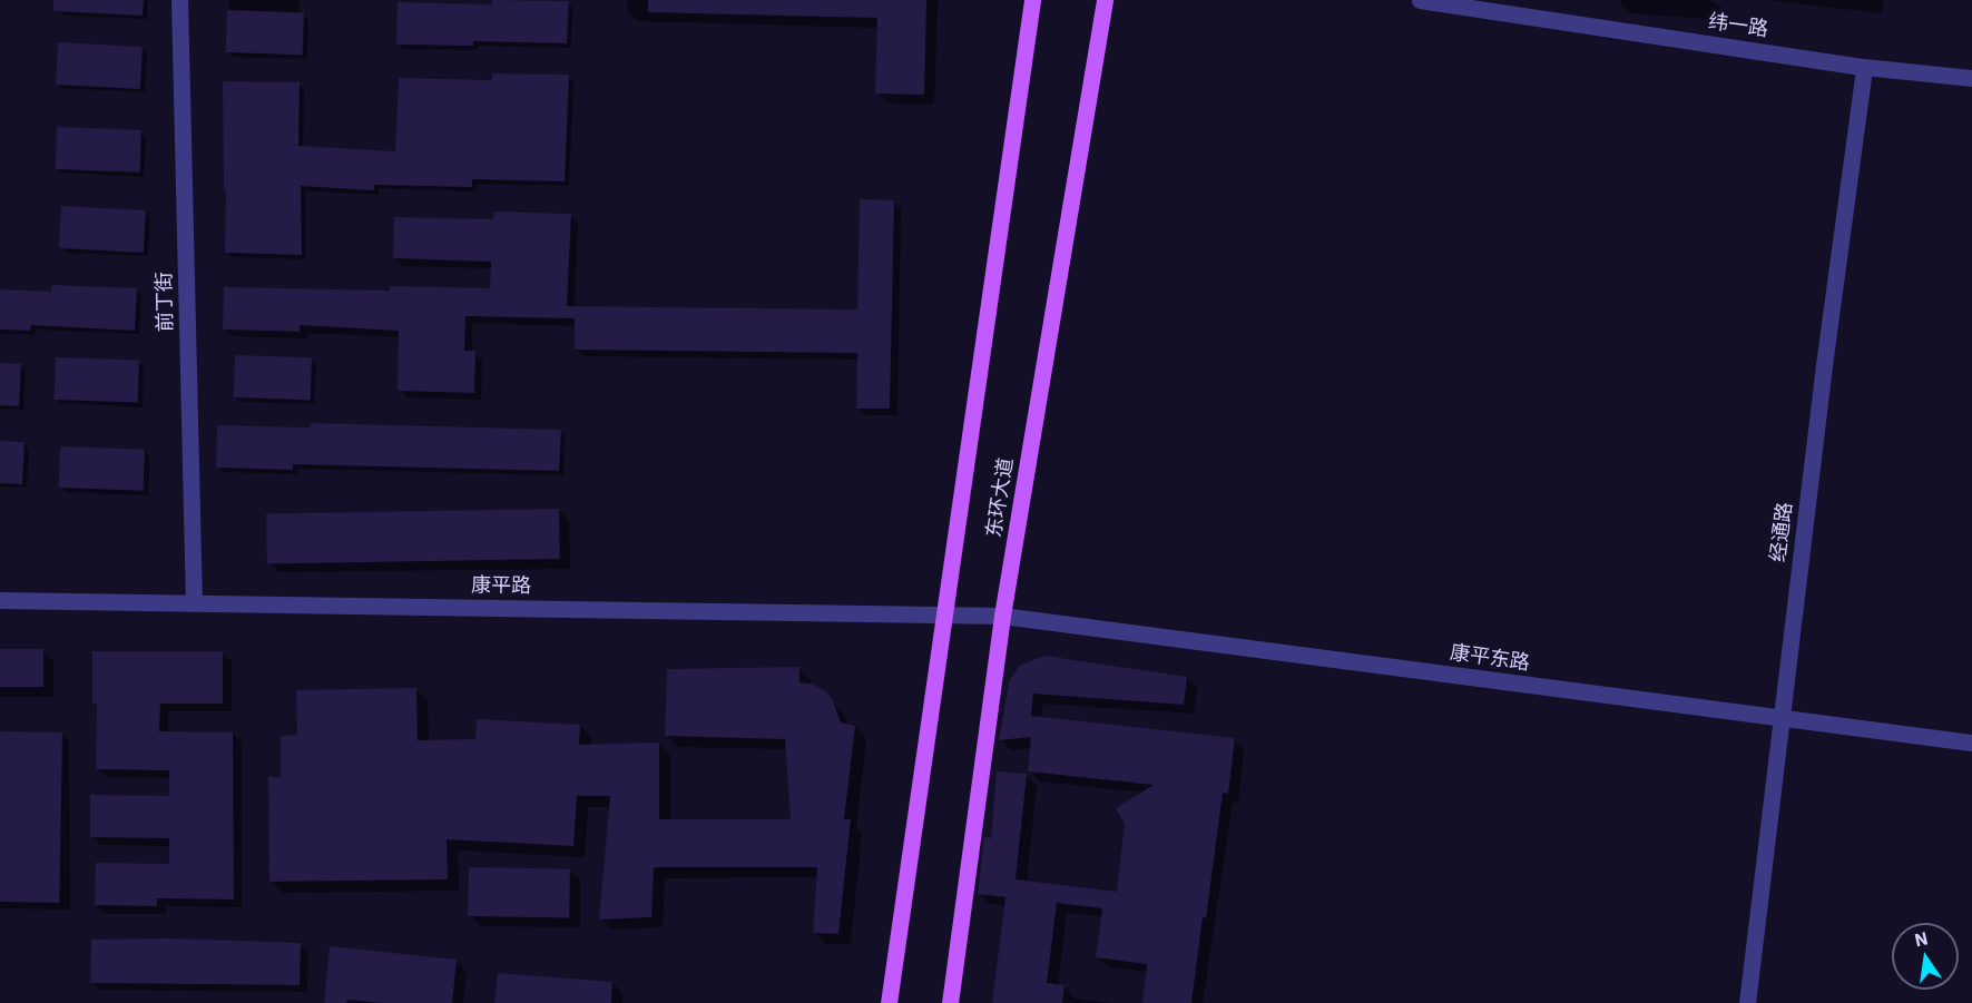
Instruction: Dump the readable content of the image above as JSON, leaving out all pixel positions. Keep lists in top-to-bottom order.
{
  "streets": {
    "main road": ["东环大道"],
    "street": [
      "纬一路",
      "前丁街",
      "经通路",
      "康平路",
      "康平东路"
    ]
  },
  "crossings": [
    ["纬一路", "经通路"],
    ["前丁街", "康平路"],
    ["东环大道", "康平路"],
    ["东环大道", "康平东路"],
    ["经通路", "康平东路"],
    ["康平路", "康平东路"]
  ],
  "north": "top"
}
